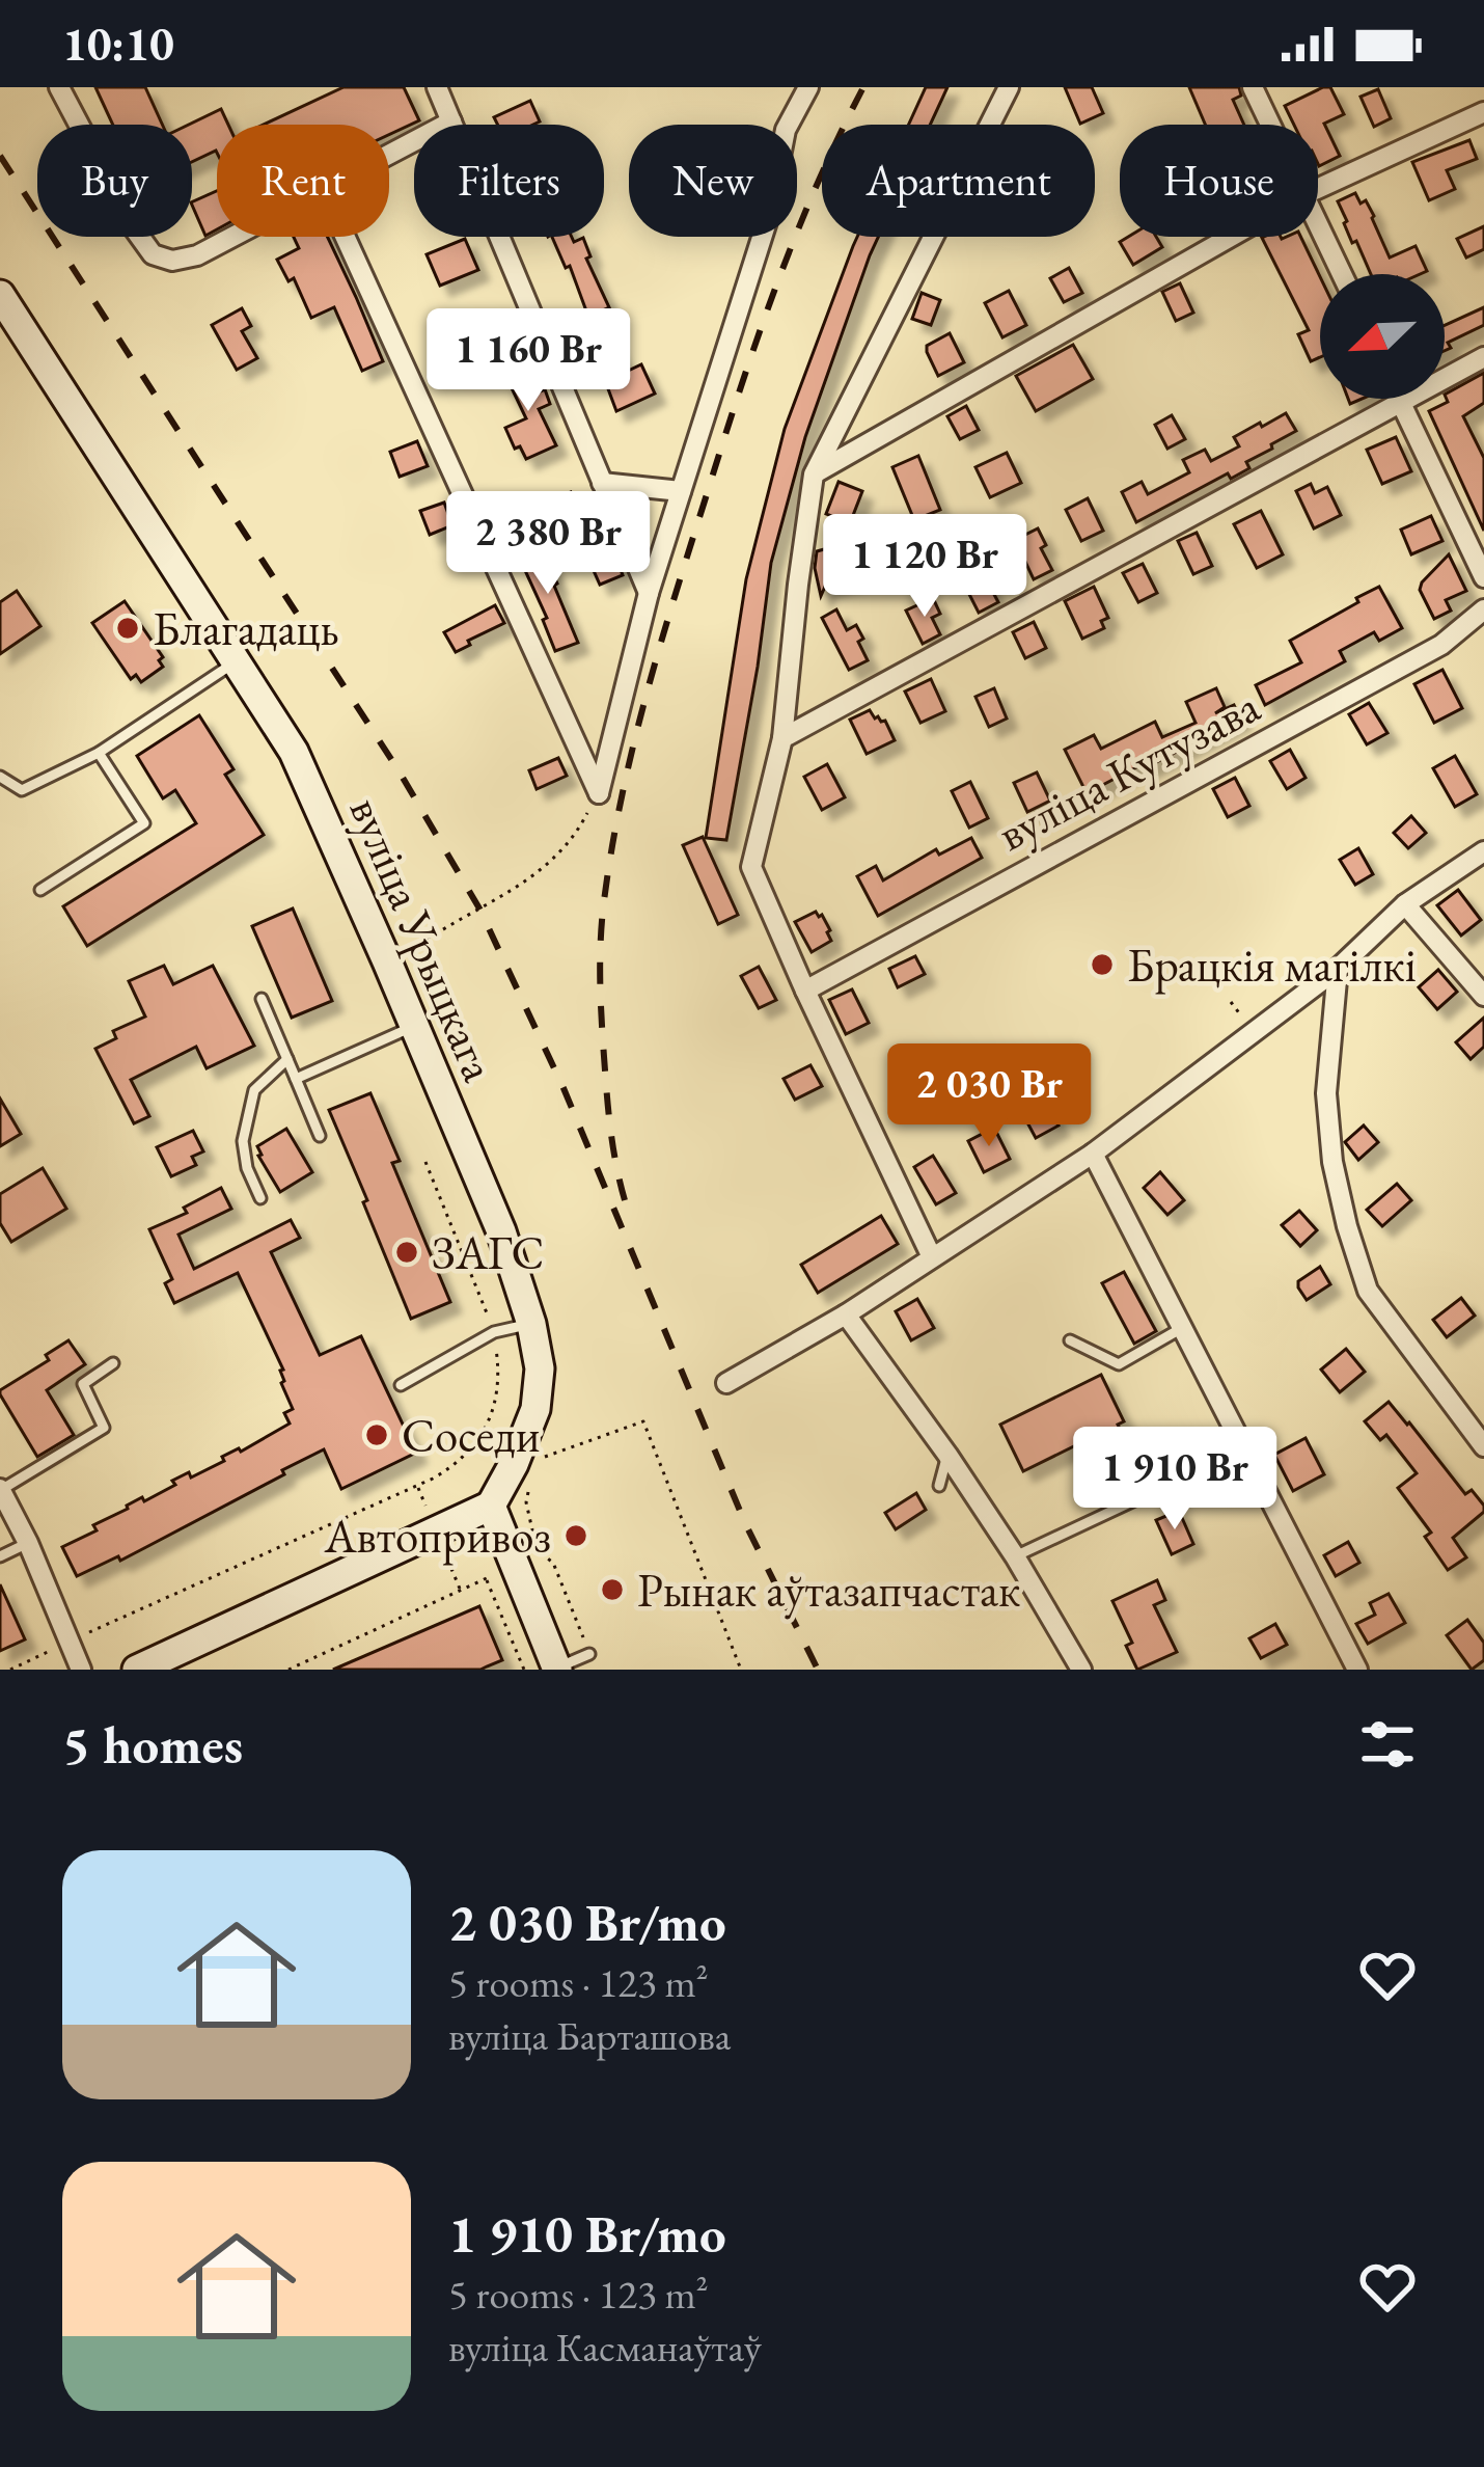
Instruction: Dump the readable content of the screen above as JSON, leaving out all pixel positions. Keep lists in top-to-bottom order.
{
  "streets": {
    "main road": ["вуліца Урыцкага"],
    "street": ["вуліца Кутузава"]
  },
  "places": [
    "Благадаць",
    "Брацкія магілкі",
    "ЗАГС",
    "Соседи",
    "Автопривоз",
    "Рынак аўтазапчастак"
  ],
  "north": "bottom left",
  "page": {
    "status": "10:10",
    "chip": [
      "Buy",
      "Rent",
      "Filters",
      "New",
      "Apartment",
      "House"
    ],
    "price": [
      "1 160 Br",
      "2 380 Br",
      "1 120 Br",
      "2 030 Br",
      "1 910 Br"
    ],
    "heading": "5 homes",
    "list": [
      {
        "name": "2 030 Br/mo",
        "note": "5 rooms · 123 m² · вуліца Барташова"
      },
      {
        "name": "1 910 Br/mo",
        "note": "5 rooms · 123 m² · вуліца Касманаўтаў"
      }
    ]
  }
}
